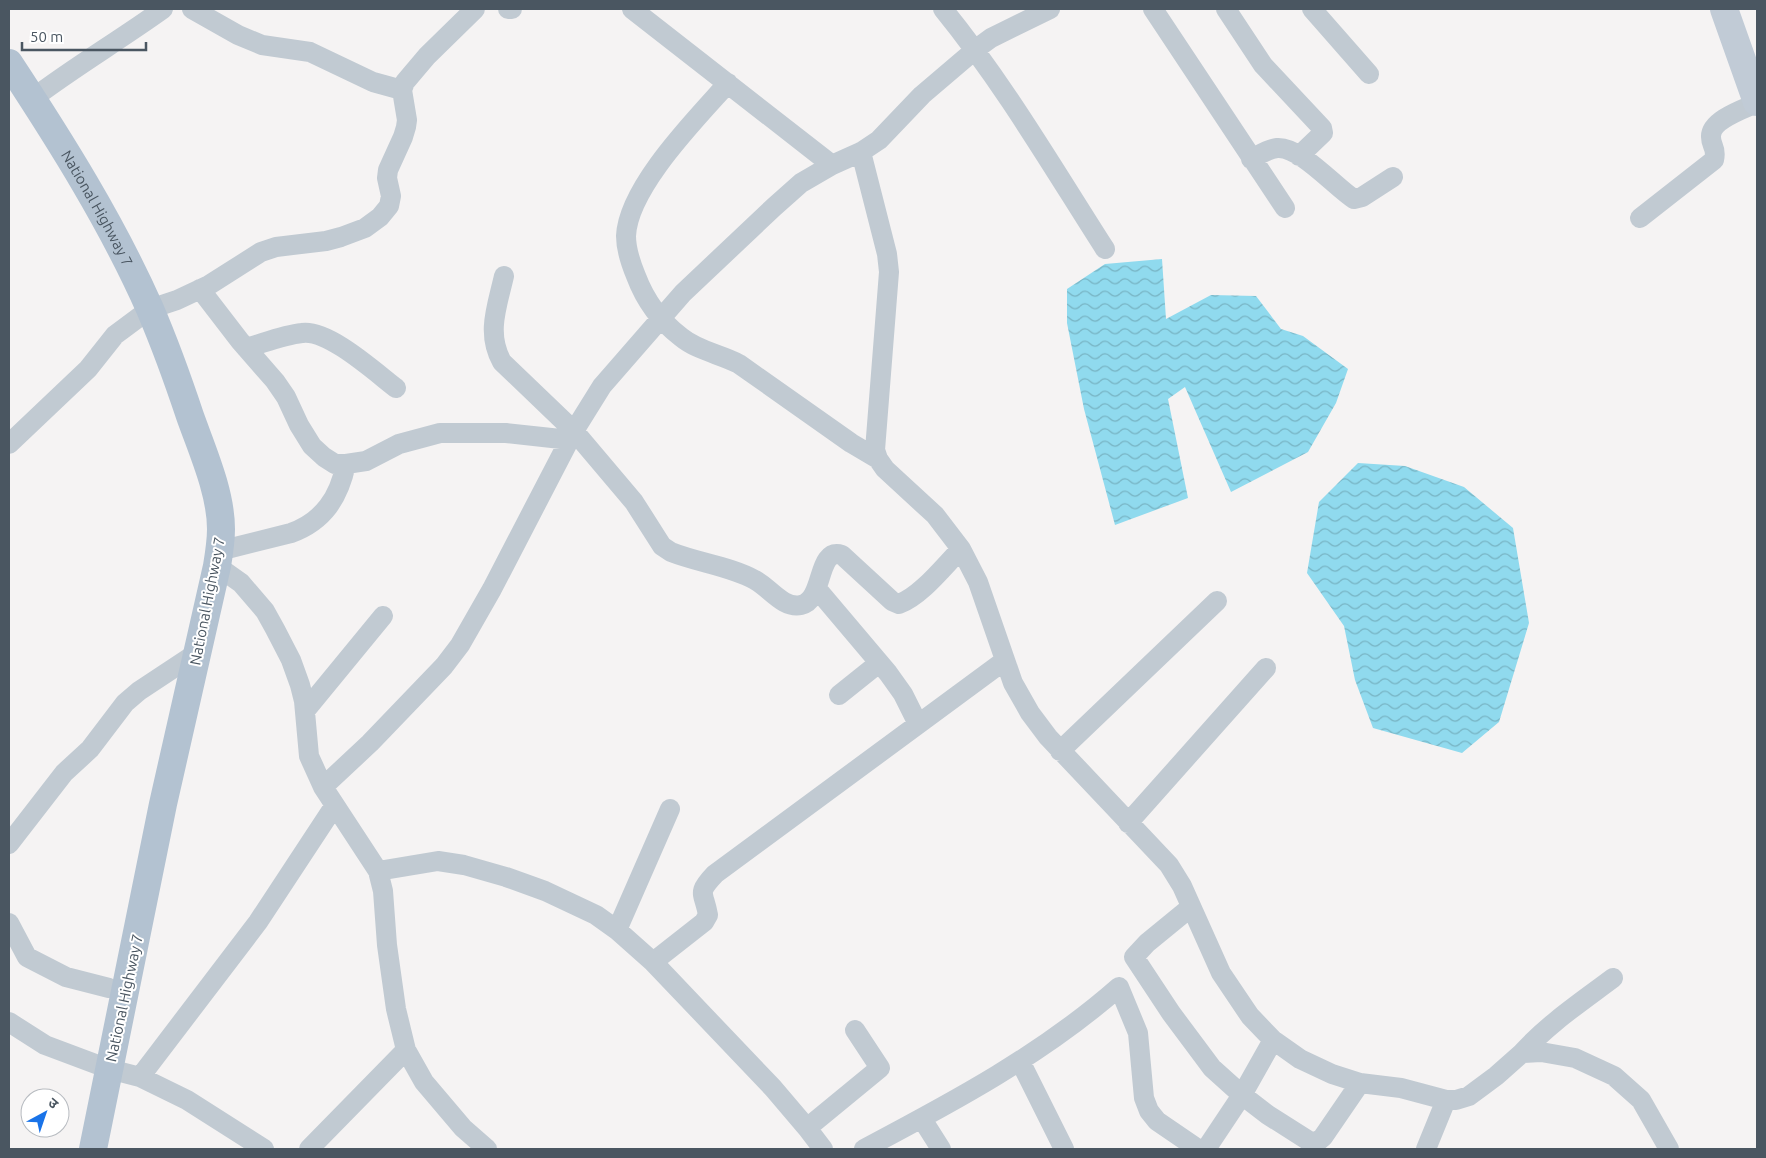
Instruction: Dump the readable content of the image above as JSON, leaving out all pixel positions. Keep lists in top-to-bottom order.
{
  "streets": {
    "main road": ["National Highway 7"]
  },
  "scale_bar": "50 m",
  "north": "top right"
}
